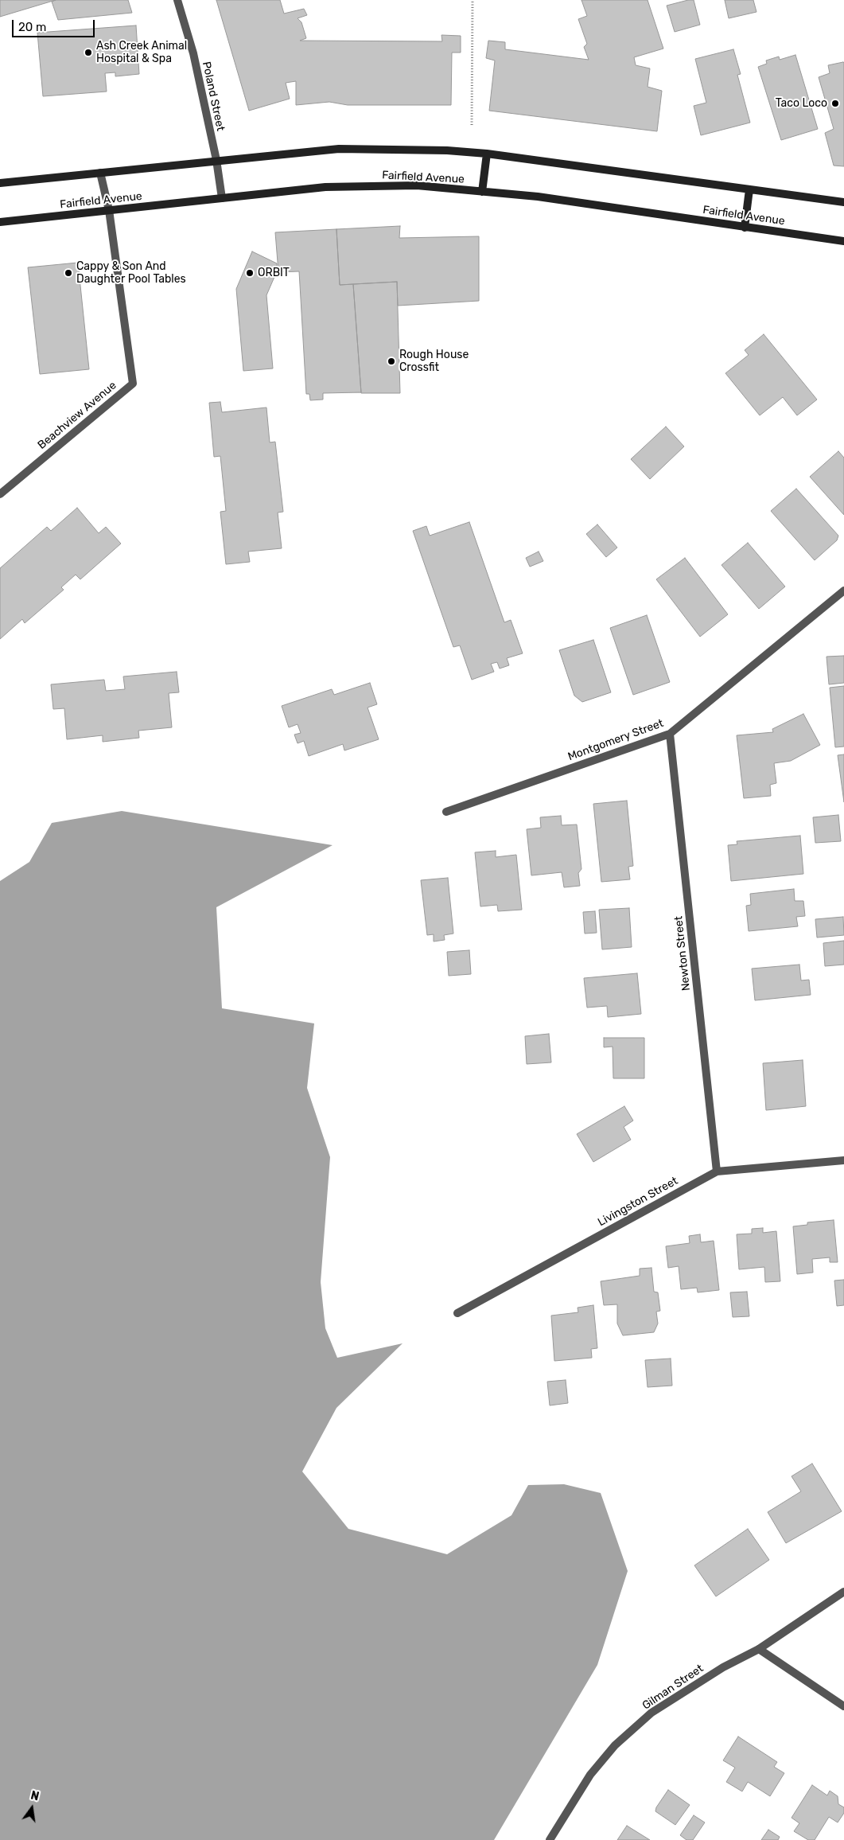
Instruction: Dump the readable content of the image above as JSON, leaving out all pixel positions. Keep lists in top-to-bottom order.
{
  "streets": {
    "main road": ["Fairfield Avenue"],
    "street": [
      "Poland Street",
      "Beachview Avenue",
      "Montgomery Street",
      "Newton Street",
      "Livingston Street",
      "Gilman Street"
    ]
  },
  "crossings": [
    ["Poland Street", "Fairfield Avenue"],
    ["Fairfield Avenue", "Beachview Avenue"],
    ["Montgomery Street", "Newton Street"],
    ["Newton Street", "Livingston Street"]
  ],
  "places": [
    "Ash Creek Animal Hospital & Spa",
    "Taco Loco",
    "Cappy & Son And Daughter Pool Tables",
    "ORBIT",
    "Rough House Crossfit"
  ],
  "scale_bar": "20 m",
  "north": "top"
}
